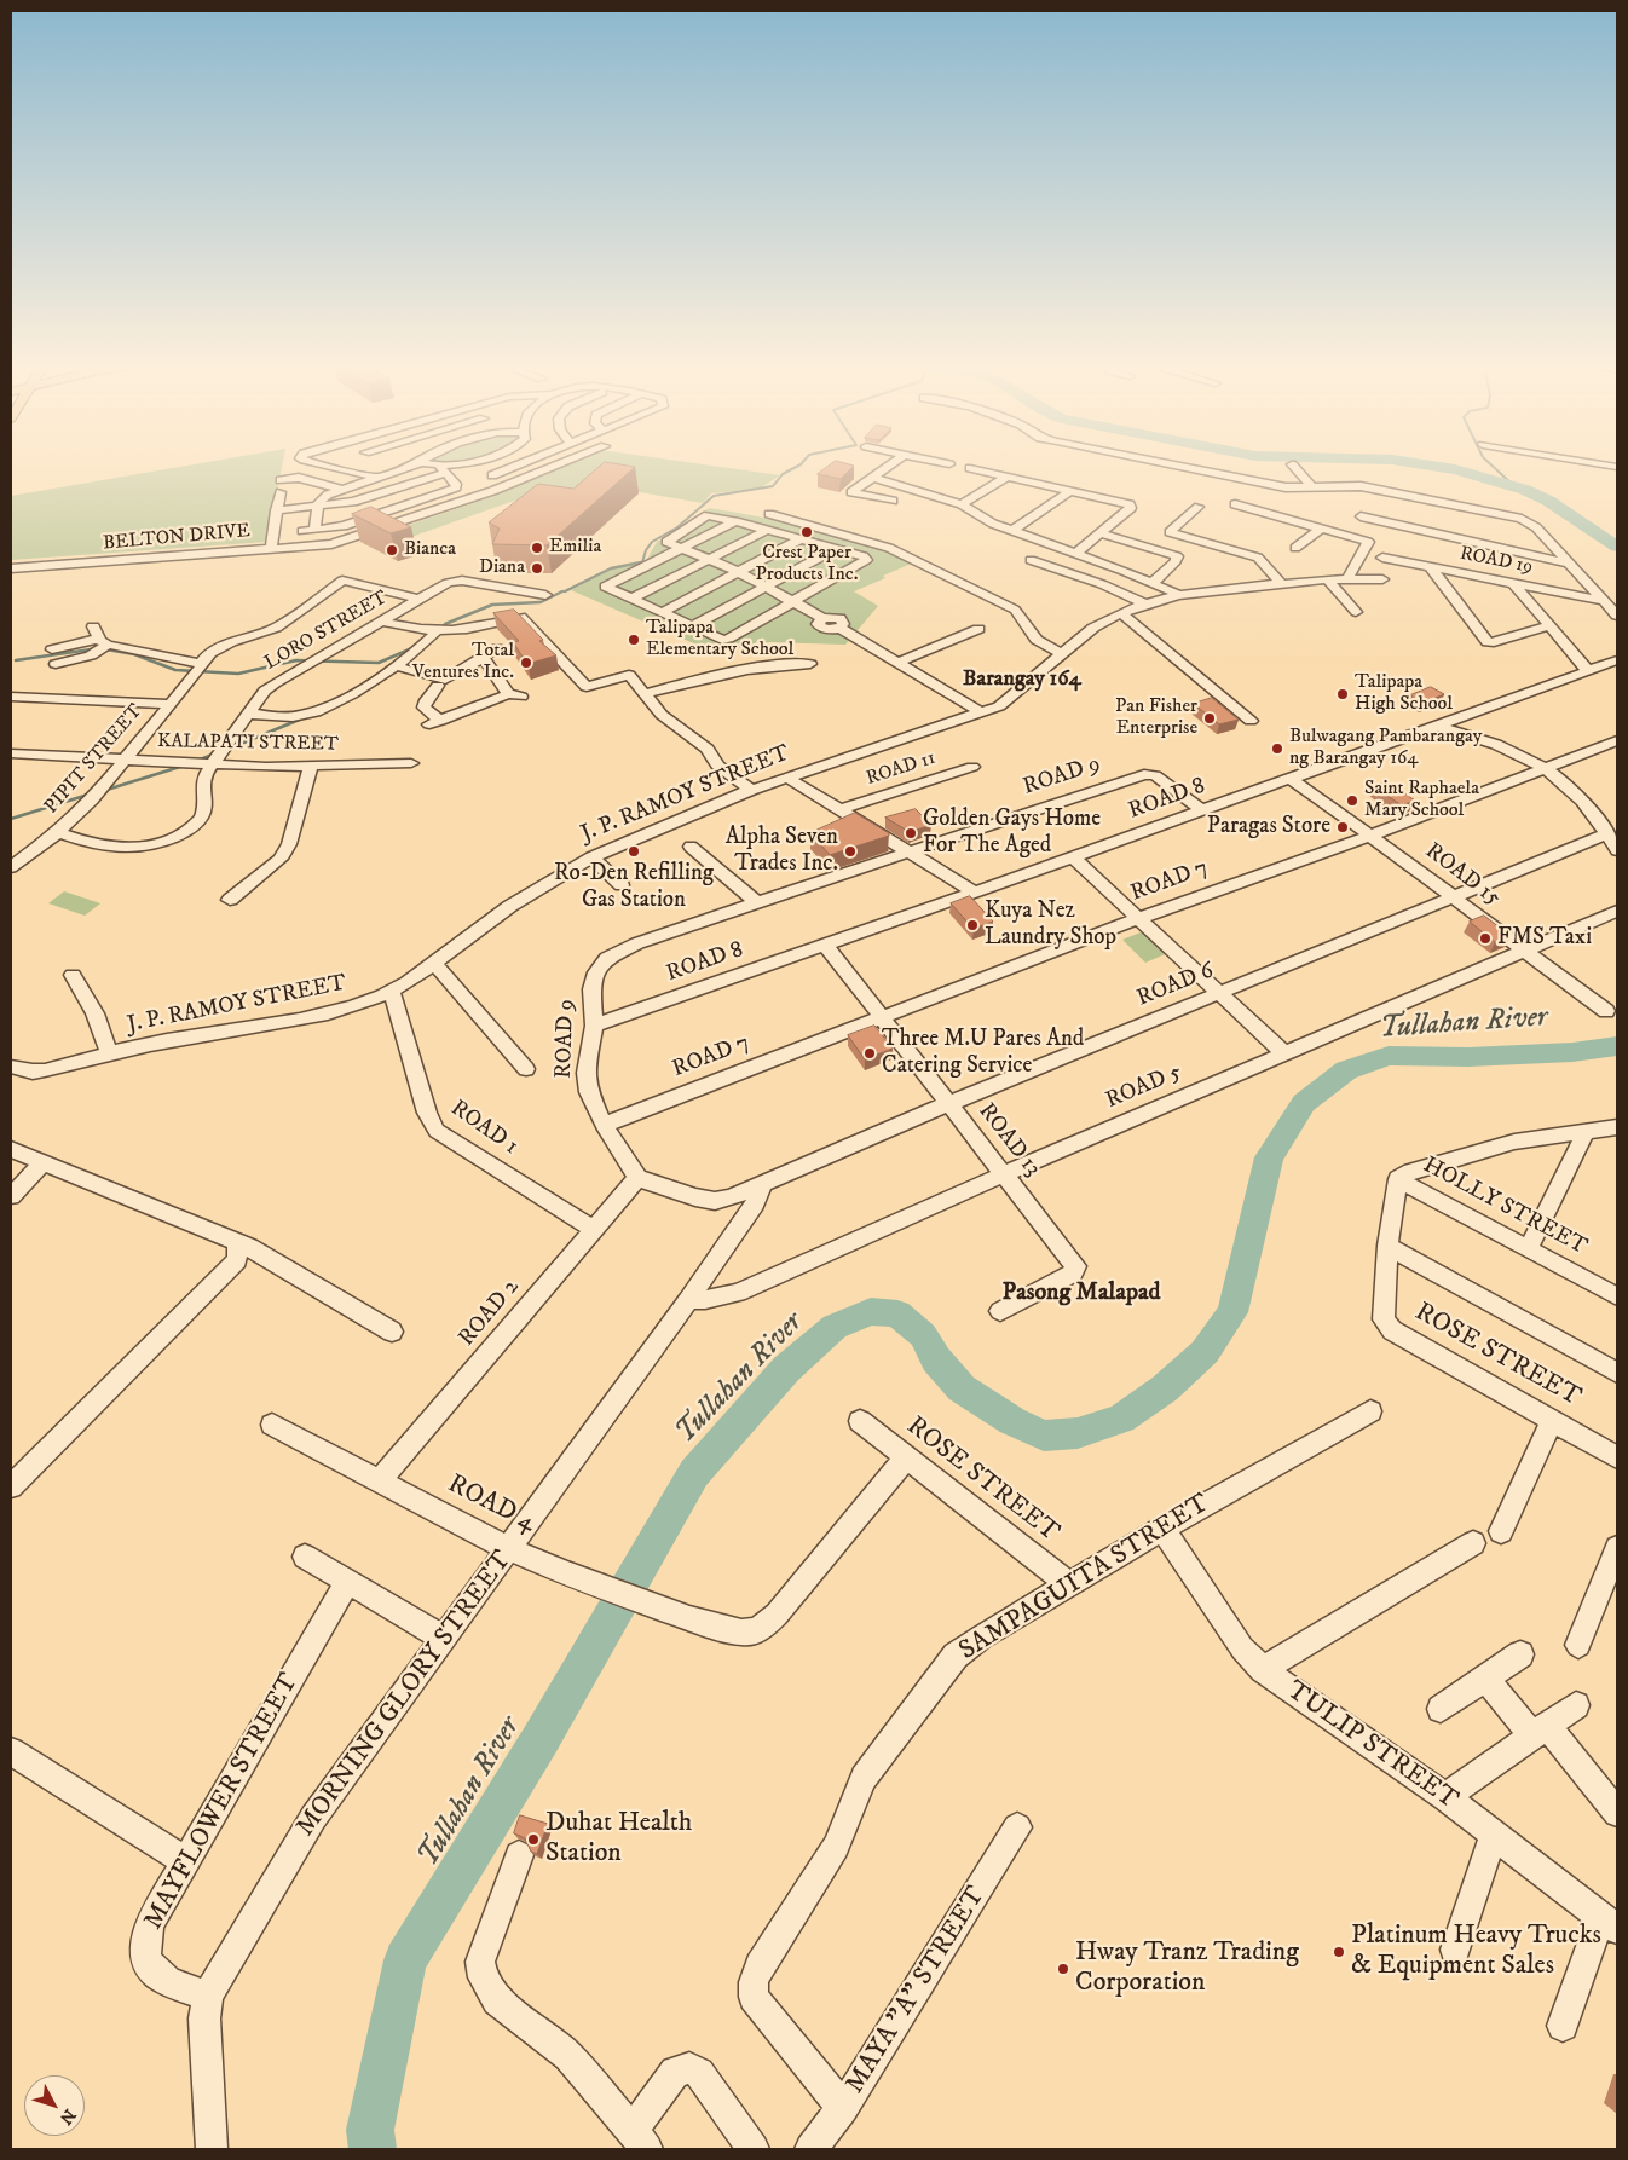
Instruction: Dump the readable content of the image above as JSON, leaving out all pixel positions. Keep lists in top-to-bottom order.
{
  "streets": {
    "street": [
      "BELTON DRIVE",
      "ROAD 19",
      "LORO STREET",
      "KALAPATI STREET",
      "PIPIT STREET",
      "ROAD 11",
      "ROAD 9",
      "J. P. RAMOY STREET",
      "ROAD 8",
      "ROAD 15",
      "ROAD 7",
      "ROAD 6",
      "ROAD 5",
      "ROAD 1",
      "ROAD 13",
      "HOLLY STREET",
      "ROAD 2",
      "ROSE STREET",
      "ROAD 4",
      "SAMPAGUITA STREET",
      "MORNING GLORY STREET",
      "TULIP STREET",
      "MAYFLOWER STREET",
      "MAYA \"A\" STREET"
    ]
  },
  "crossings": [
    ["LORO STREET", "KALAPATI STREET"],
    ["LORO STREET", "PIPIT STREET"],
    ["KALAPATI STREET", "PIPIT STREET"],
    ["ROAD 9", "ROAD 8"],
    ["ROAD 9", "ROAD 7"],
    ["ROAD 9", "ROAD 2"],
    ["J. P. RAMOY STREET", "ROAD 1"],
    ["ROAD 8", "ROAD 15"],
    ["ROAD 8", "ROAD 13"],
    ["ROAD 15", "ROAD 7"],
    ["ROAD 15", "ROAD 6"],
    ["ROAD 15", "ROAD 5"],
    ["ROAD 7", "ROAD 13"],
    ["ROAD 6", "ROAD 13"],
    ["ROAD 6", "MORNING GLORY STREET"],
    ["ROAD 5", "ROAD 13"],
    ["ROAD 5", "MORNING GLORY STREET"],
    ["ROAD 1", "ROAD 2"],
    ["ROAD 2", "ROAD 4"],
    ["ROSE STREET", "ROAD 4"],
    ["ROSE STREET", "SAMPAGUITA STREET"],
    ["ROAD 4", "MORNING GLORY STREET"],
    ["SAMPAGUITA STREET", "TULIP STREET"],
    ["SAMPAGUITA STREET", "MAYA \"A\" STREET"],
    ["MORNING GLORY STREET", "MAYFLOWER STREET"]
  ],
  "districts": ["Barangay 164", "Pasong Malapad"],
  "water": ["Tullahan River"],
  "places": [
    "Crest Paper Products Inc.",
    "Emilia",
    "Bianca",
    "Diana",
    "Talipapa Elementary School",
    "Total Ventures Inc.",
    "Talipapa High School",
    "Pan Fisher Enterprise",
    "Bulwagang Pambarangay ng Barangay 164",
    "Saint Raphaela Mary School",
    "Paragas Store",
    "Golden Gays Home For The Aged",
    "Ro-Den Refilling Gas Station",
    "Alpha Seven Trades Inc.",
    "Kuya Nez Laundry Shop",
    "FMS Taxi",
    "Three M.U Pares And Catering Service",
    "Duhat Health Station",
    "Platinum Heavy Trucks & Equipment Sales",
    "Hway Tranz Trading Corporation"
  ],
  "north": "bottom right"
}
